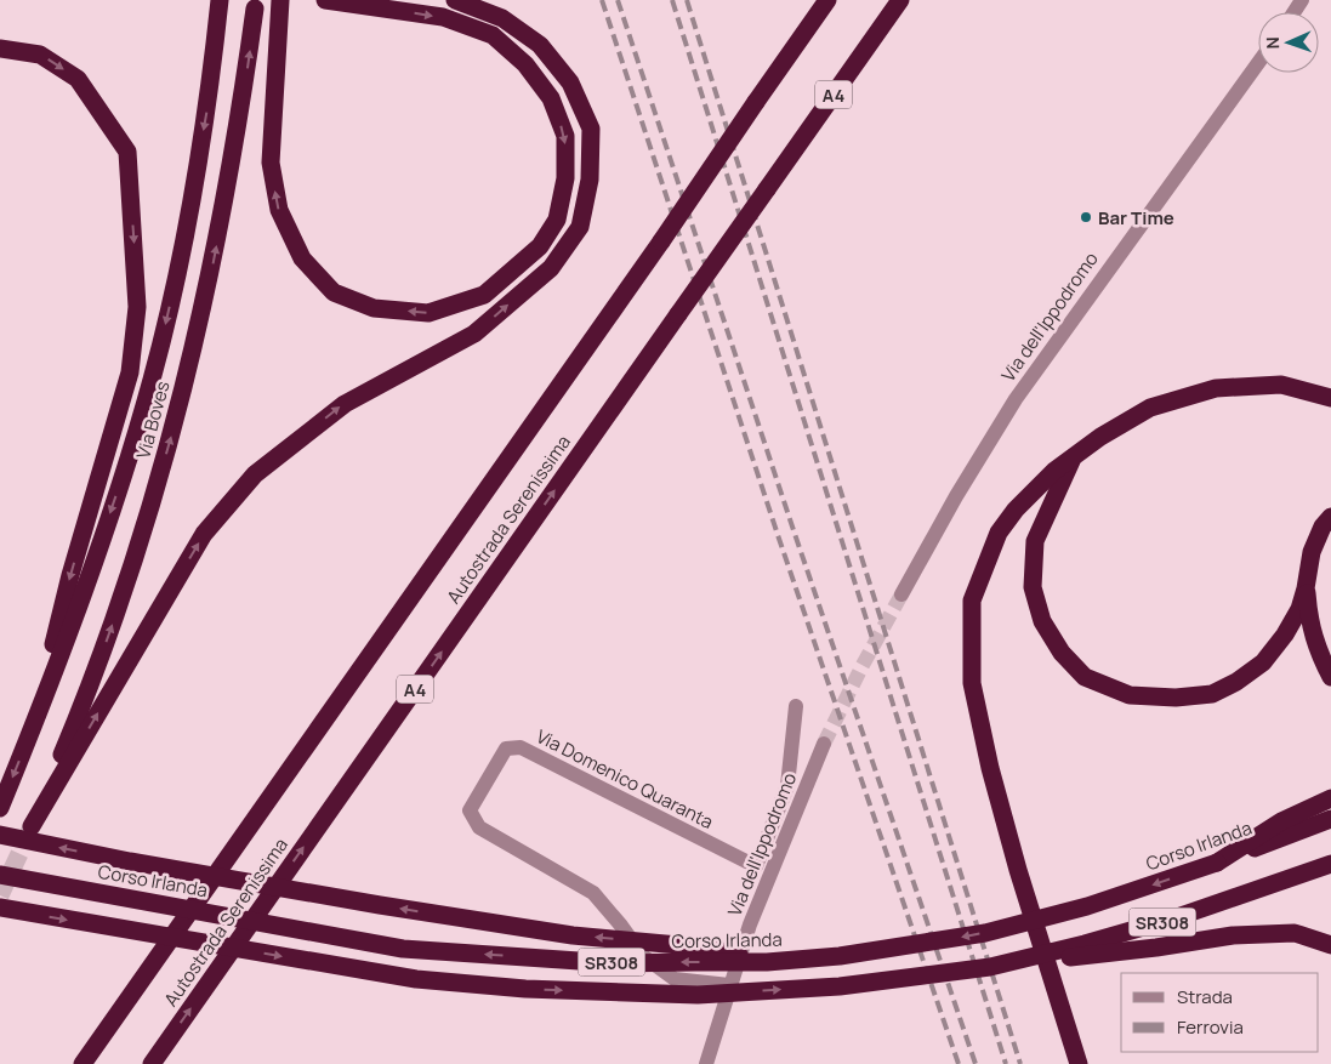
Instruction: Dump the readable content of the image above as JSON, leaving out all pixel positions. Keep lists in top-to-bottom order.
{
  "streets": {
    "highway": [
      "A4",
      "Via Boves",
      "Autostrada Serenissima",
      "Corso Irlanda",
      "SR308"
    ],
    "street": ["Via dell'Ippodromo", "Via Domenico Quaranta"]
  },
  "crossings": [
    ["Via dell'Ippodromo", "Via Domenico Quaranta"]
  ],
  "places": ["Bar Time"],
  "legend": ["Strada", "Ferrovia"],
  "north": "left"
}
